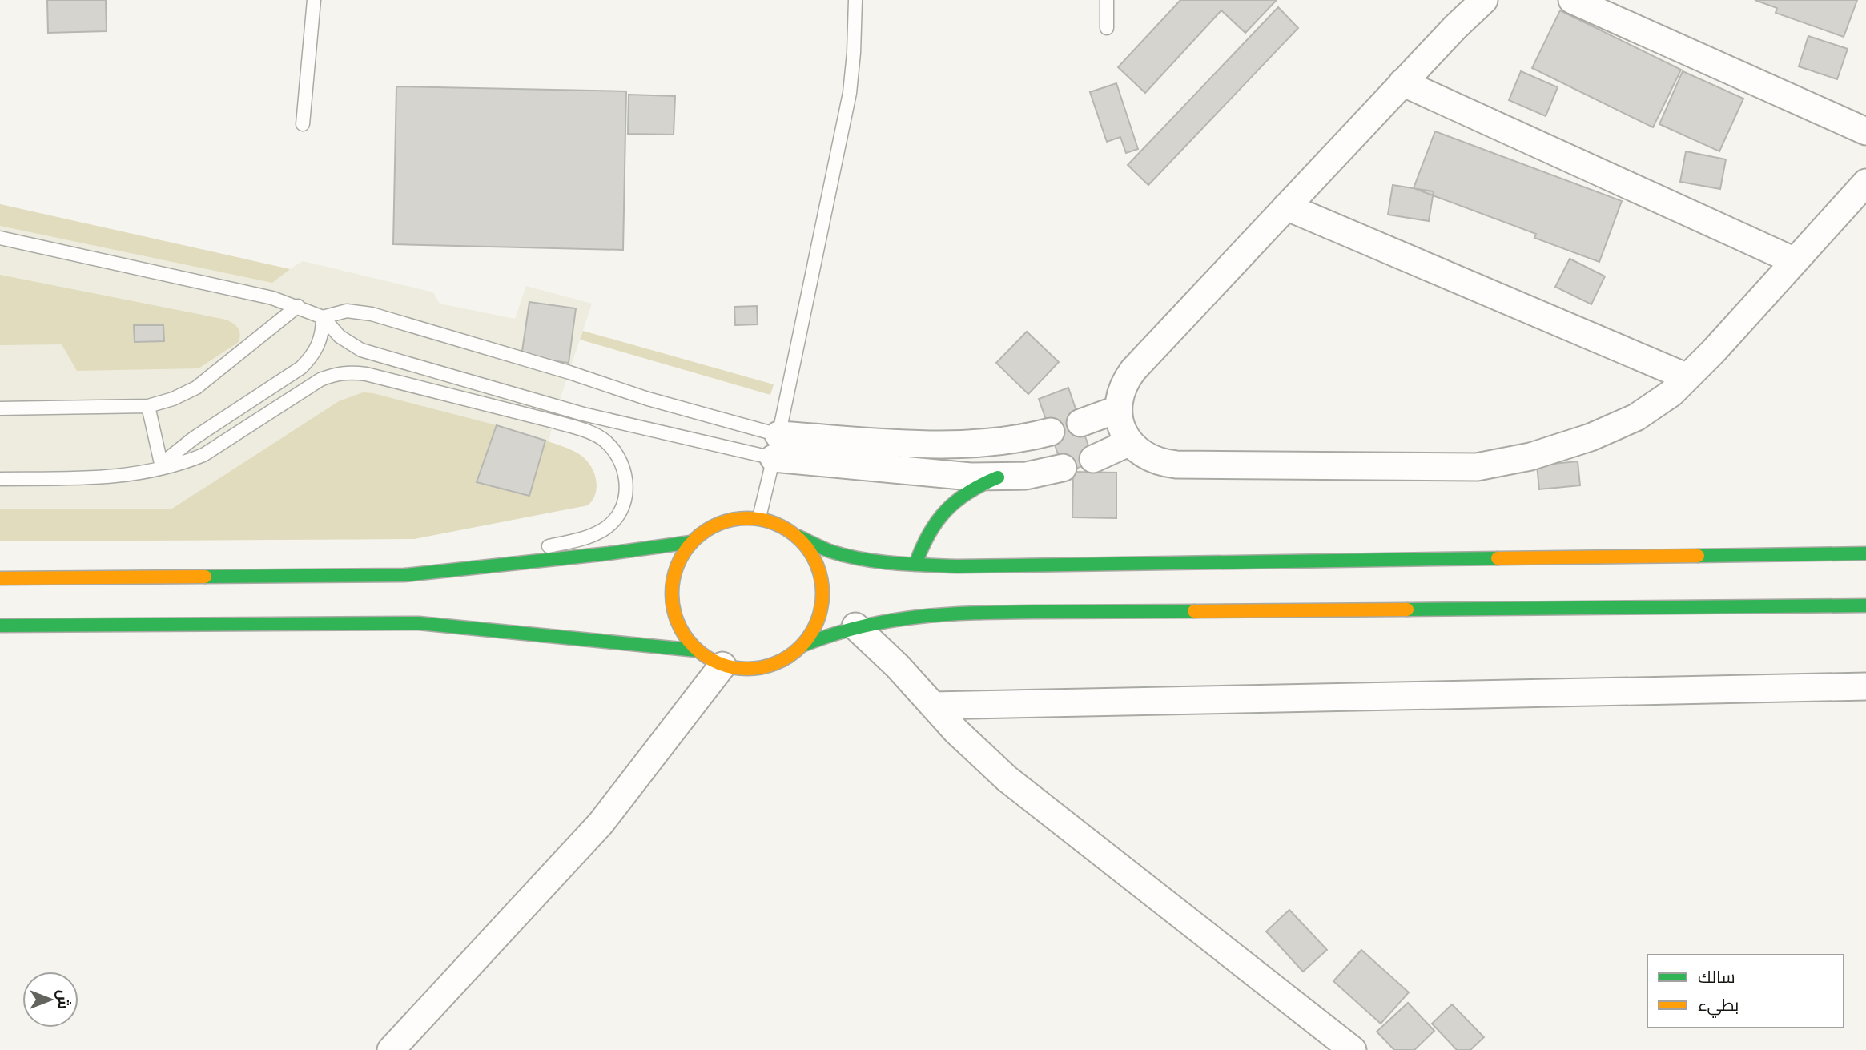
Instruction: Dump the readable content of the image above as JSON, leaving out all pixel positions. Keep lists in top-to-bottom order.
{
  "legend": ["سالك", "بطيء"],
  "north": "right"
}
